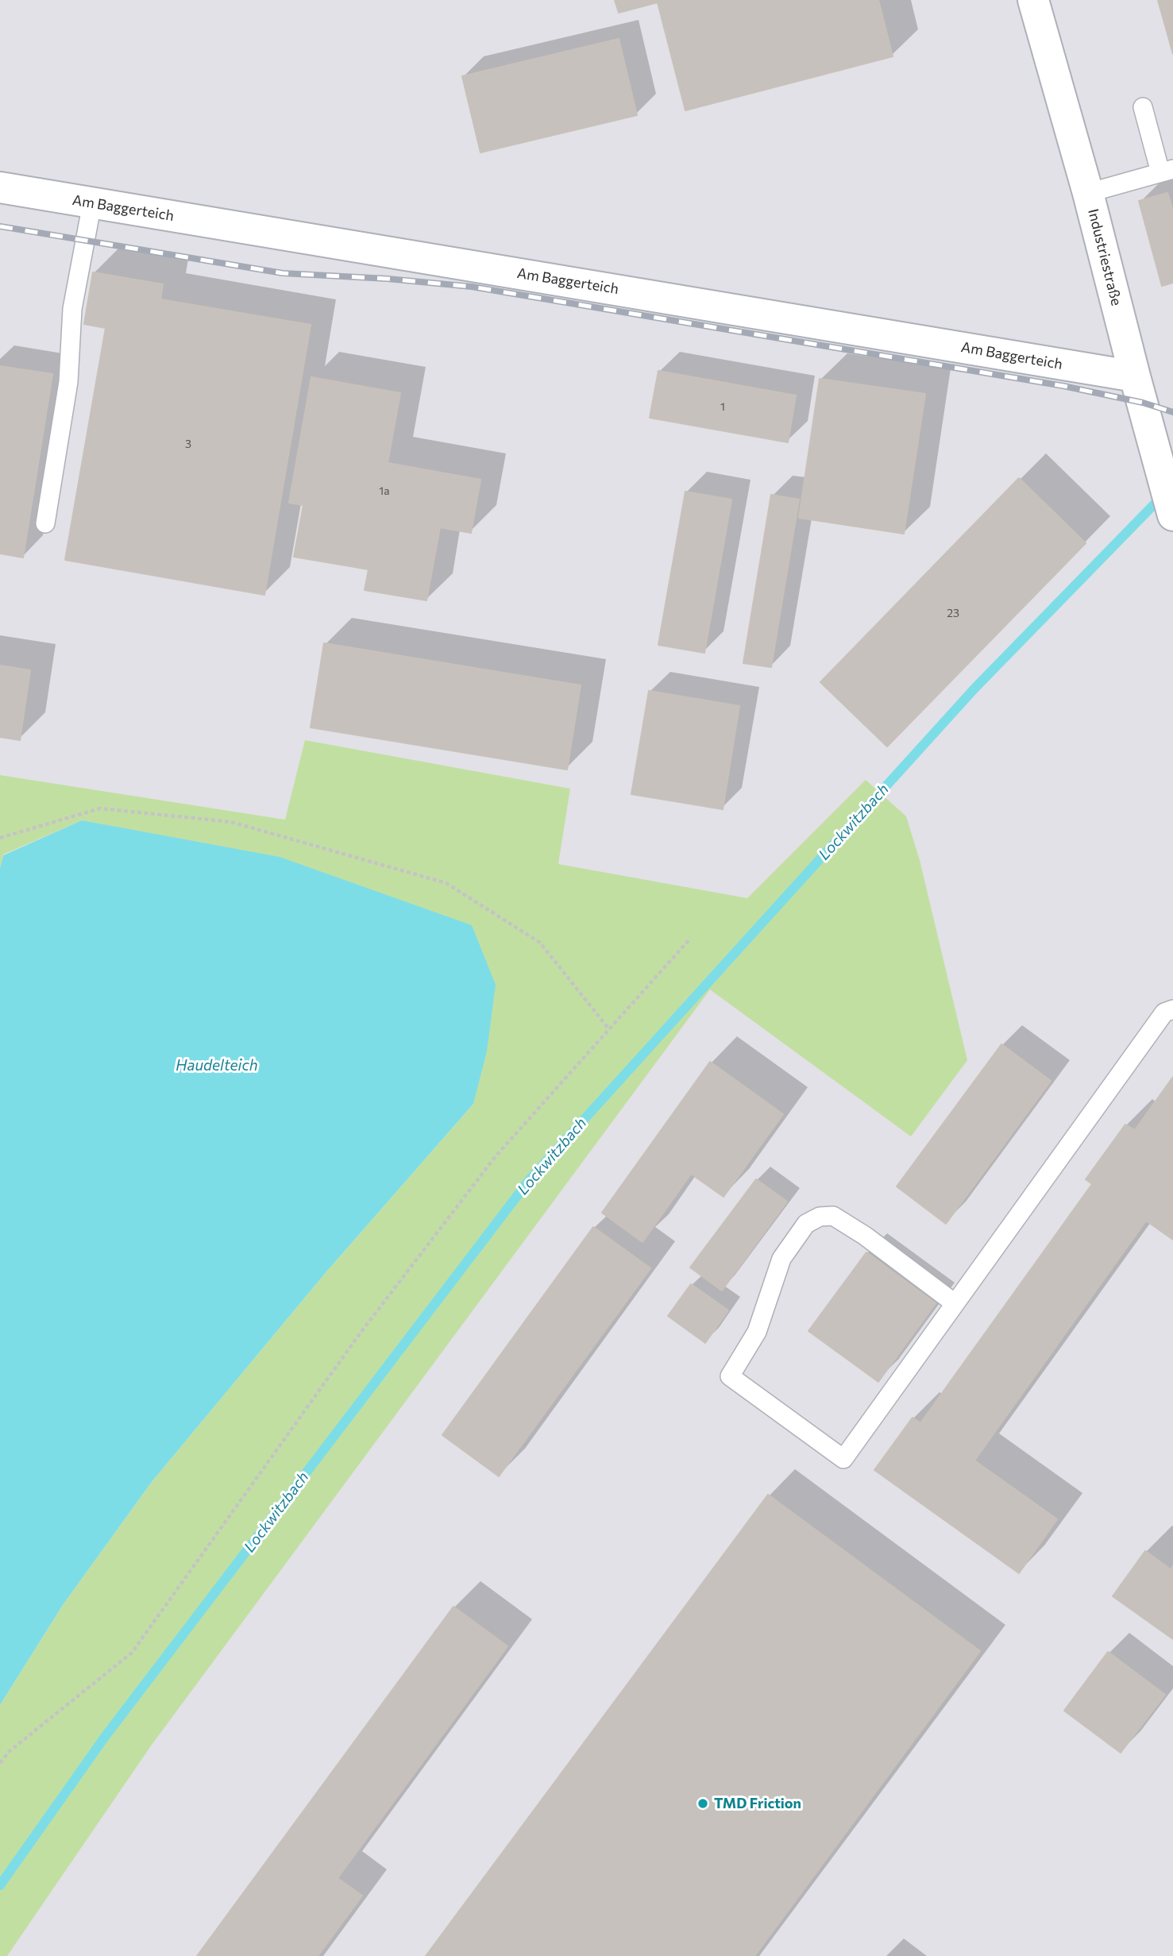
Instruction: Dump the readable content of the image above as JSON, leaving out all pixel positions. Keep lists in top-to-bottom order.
{
  "streets": {
    "street": ["Am Baggerteich", "Industriestraße"]
  },
  "crossings": [
    ["Am Baggerteich", "Industriestraße"]
  ],
  "water": ["Lockwitzbach", "Haudelteich"],
  "places": ["TMD Friction"],
  "house_numbers": [
    "1",
    "3",
    "1a",
    "23"
  ]
}
